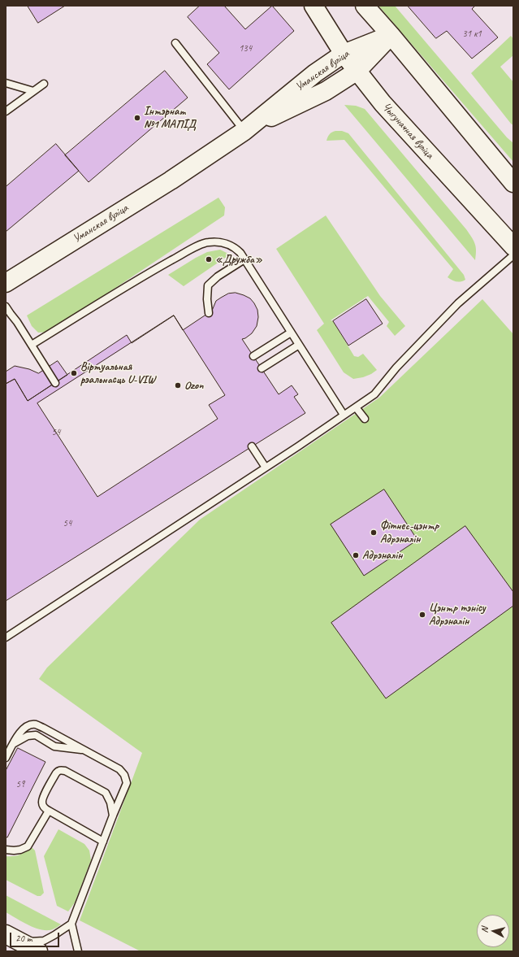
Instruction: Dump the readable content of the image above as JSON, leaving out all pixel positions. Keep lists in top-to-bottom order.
{
  "streets": {
    "main road": ["Уманская вуліца", "Чыгуначная вуліца"]
  },
  "crossings": [
    ["Уманская вуліца", "Чыгуначная вуліца"]
  ],
  "places": [
    "Інтэрнат №1 МАПІД",
    "«Дружба»",
    "Віртуальная рэальнасць U-VIW",
    "Ozon",
    "Фітнес-цэнтр Адрэналін",
    "Адрэналін",
    "Цэнтр тэнісу Адрэналін"
  ],
  "house_numbers": [
    "31 к1",
    "134",
    "54",
    "54",
    "59"
  ],
  "scale_bar": "20 m",
  "north": "left"
}
